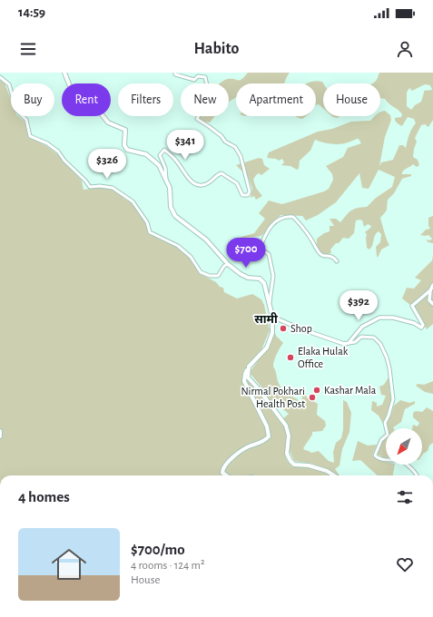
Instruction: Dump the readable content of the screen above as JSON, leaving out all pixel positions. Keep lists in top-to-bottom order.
{
  "districts": ["सामी"],
  "places": [
    "Shop",
    "Elaka Hulak Office",
    "Kashar Mala",
    "Nirmal Pokhari Health Post"
  ],
  "north": "bottom left",
  "page": {
    "status": "14:59",
    "header": "Habito",
    "chip": [
      "Buy",
      "Rent",
      "Filters",
      "New",
      "Apartment",
      "House"
    ],
    "price": [
      "$341",
      "$326",
      "$700",
      "$392"
    ],
    "heading": "4 homes",
    "list": [
      {
        "name": "$700/mo",
        "note": "4 rooms · 124 m² · House"
      }
    ]
  }
}
